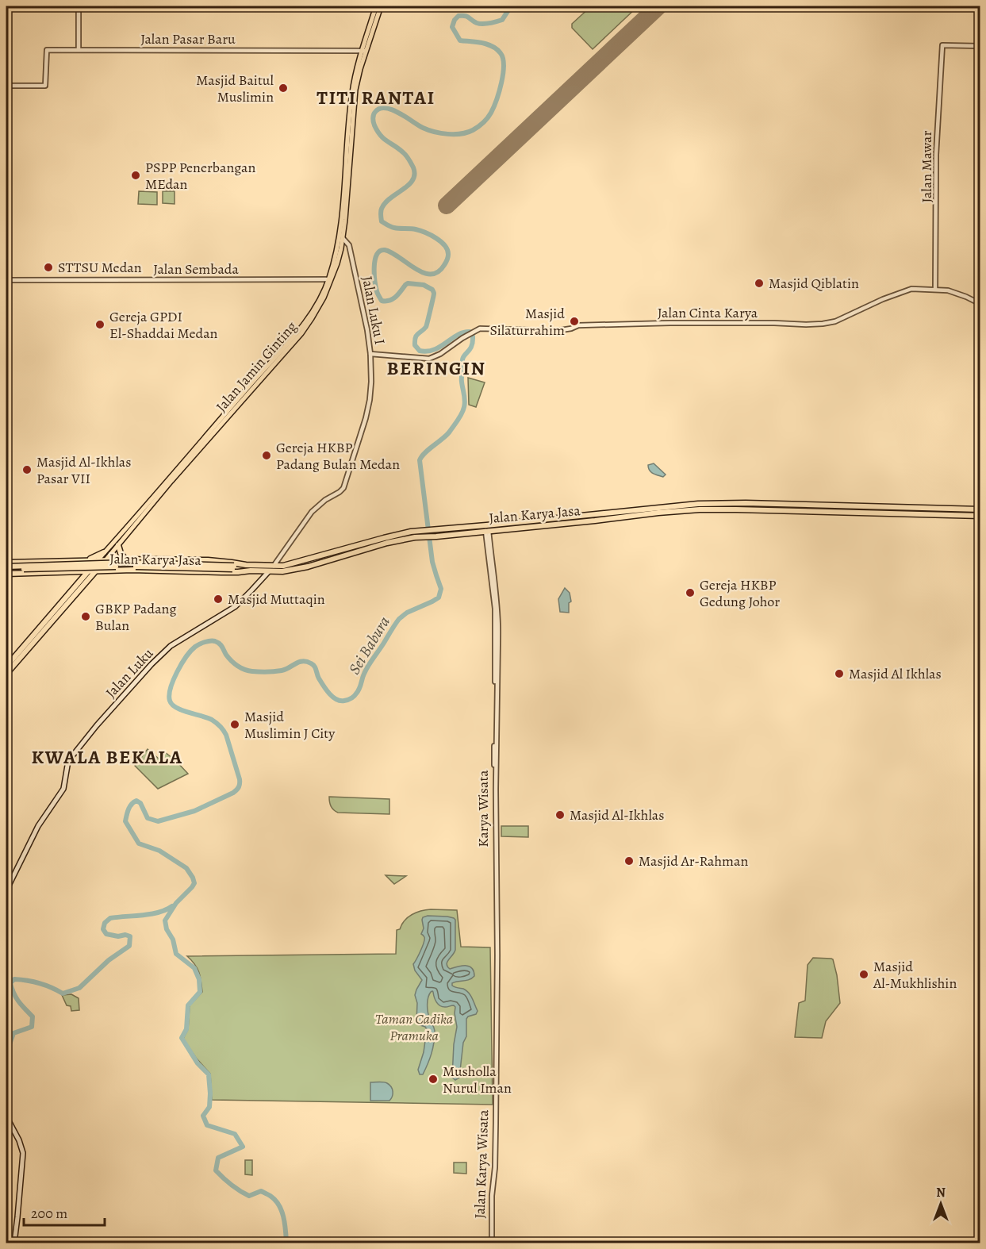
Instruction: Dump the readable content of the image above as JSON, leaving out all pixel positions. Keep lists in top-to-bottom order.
{
  "streets": {
    "highway": ["Jalan Jamin Ginting", "Jalan Karya Jasa"],
    "main road": ["Jalan Luku"],
    "street": [
      "Jalan Pasar Baru",
      "Jalan Mawar",
      "Jalan Sembada",
      "Jalan Luku I",
      "Jalan Cinta Karya",
      "Karya Wisata",
      "Jalan Karya Wisata"
    ]
  },
  "crossings": [
    ["Jalan Pasar Baru", "Jalan Jamin Ginting"],
    ["Jalan Mawar", "Jalan Cinta Karya"],
    ["Jalan Sembada", "Jalan Jamin Ginting"],
    ["Jalan Luku I", "Jalan Cinta Karya"],
    ["Jalan Luku I", "Jalan Jamin Ginting"],
    ["Jalan Luku I", "Jalan Karya Jasa"],
    ["Jalan Jamin Ginting", "Jalan Karya Jasa"],
    ["Jalan Karya Jasa", "Jalan Luku"],
    ["Jalan Karya Jasa", "Karya Wisata"],
    ["Karya Wisata", "Jalan Karya Wisata"]
  ],
  "districts": ["TITI RANTAI", "BERINGIN", "KWALA BEKALA"],
  "water": ["Sei Babura"],
  "parks": ["Taman Cadika Pramuka"],
  "places": [
    "Masjid Baitul Muslimin",
    "PSPP Penerbangan MEdan",
    "STTSU Medan",
    "Masjid Qiblatin",
    "Masjid Silaturrahim",
    "Gereja GPDI El-Shaddai Medan",
    "Gereja HKBP Padang Bulan Medan",
    "Masjid Al-Ikhlas Pasar VII",
    "Gereja HKBP Gedung Johor",
    "Masjid Muttaqin",
    "GBKP Padang Bulan",
    "Masjid Al Ikhlas",
    "Masjid Muslimin J City",
    "Masjid Al-Ikhlas",
    "Masjid Ar-Rahman",
    "Masjid Al-Mukhlishin",
    "Musholla Nurul Iman"
  ],
  "scale_bar": "200 m",
  "north": "top"
}
